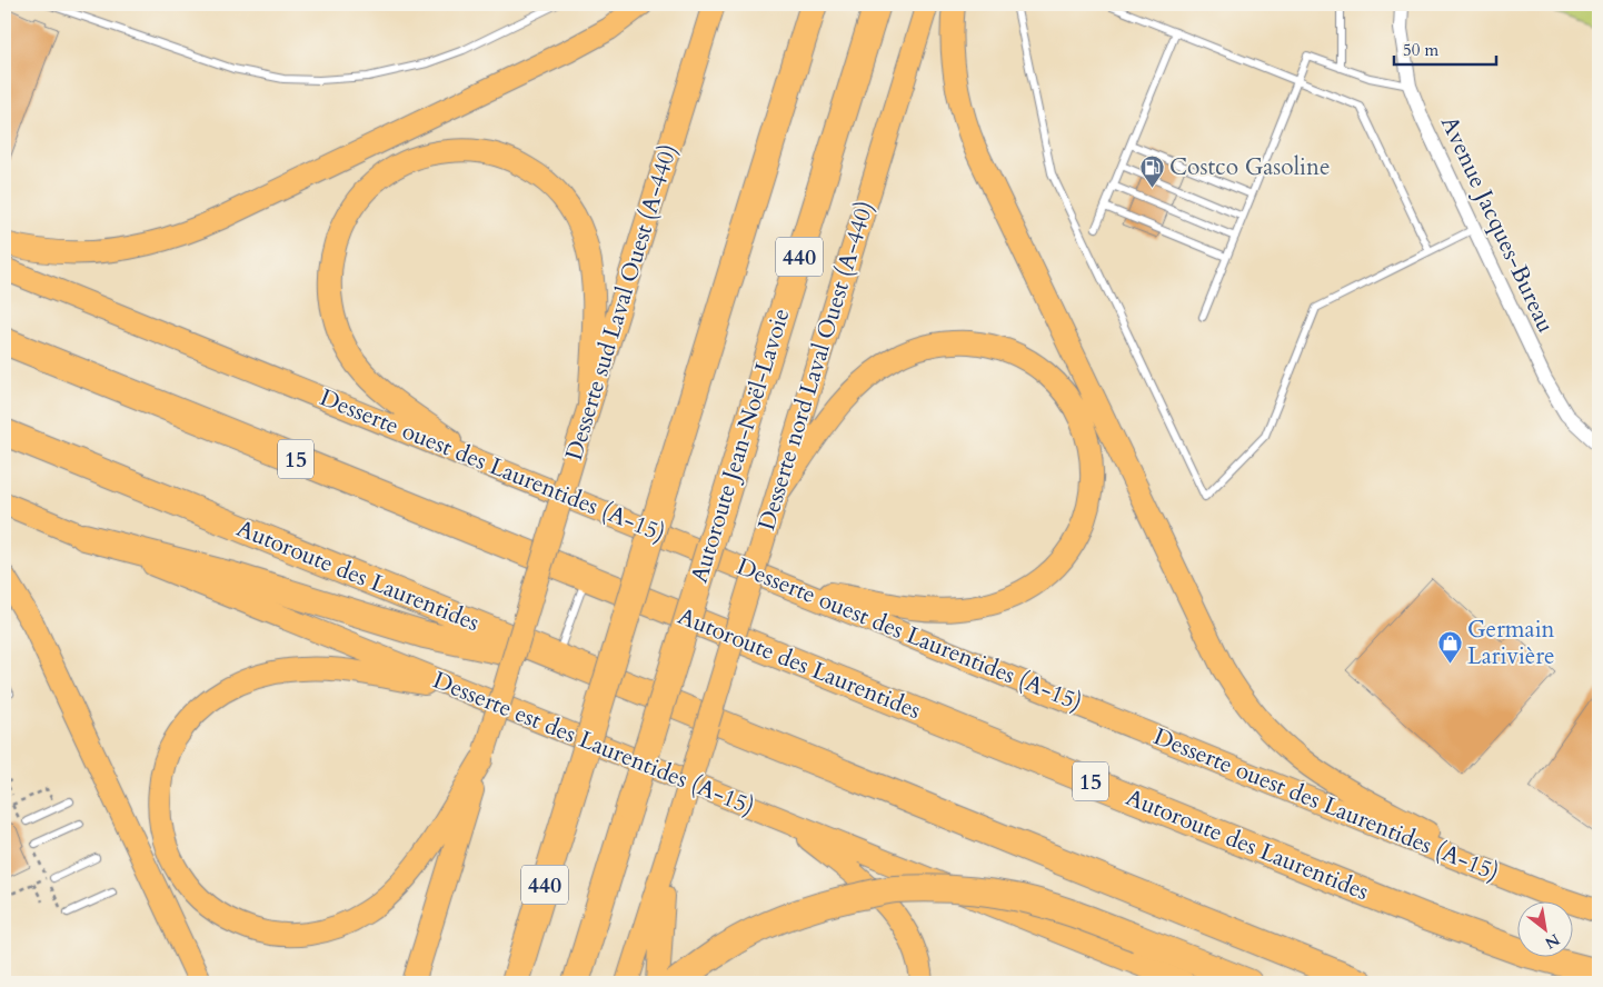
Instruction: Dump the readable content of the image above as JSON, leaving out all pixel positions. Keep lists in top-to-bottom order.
{
  "streets": {
    "highway": [
      "440",
      "Autoroute Jean-Noël-Lavoie",
      "15",
      "Autoroute des Laurentides"
    ],
    "main road": [
      "Desserte sud Laval Ouest (A-440)",
      "Desserte nord Laval Ouest (A-440)",
      "Desserte ouest des Laurentides (A-15)",
      "Desserte est des Laurentides (A-15)"
    ],
    "street": ["Avenue Jacques-Bureau"]
  },
  "places": {
    "fuel station": ["Costco Gasoline"],
    "shop": ["Germain Larivière"]
  },
  "scale_bar": "50 m",
  "north": "bottom right"
}
